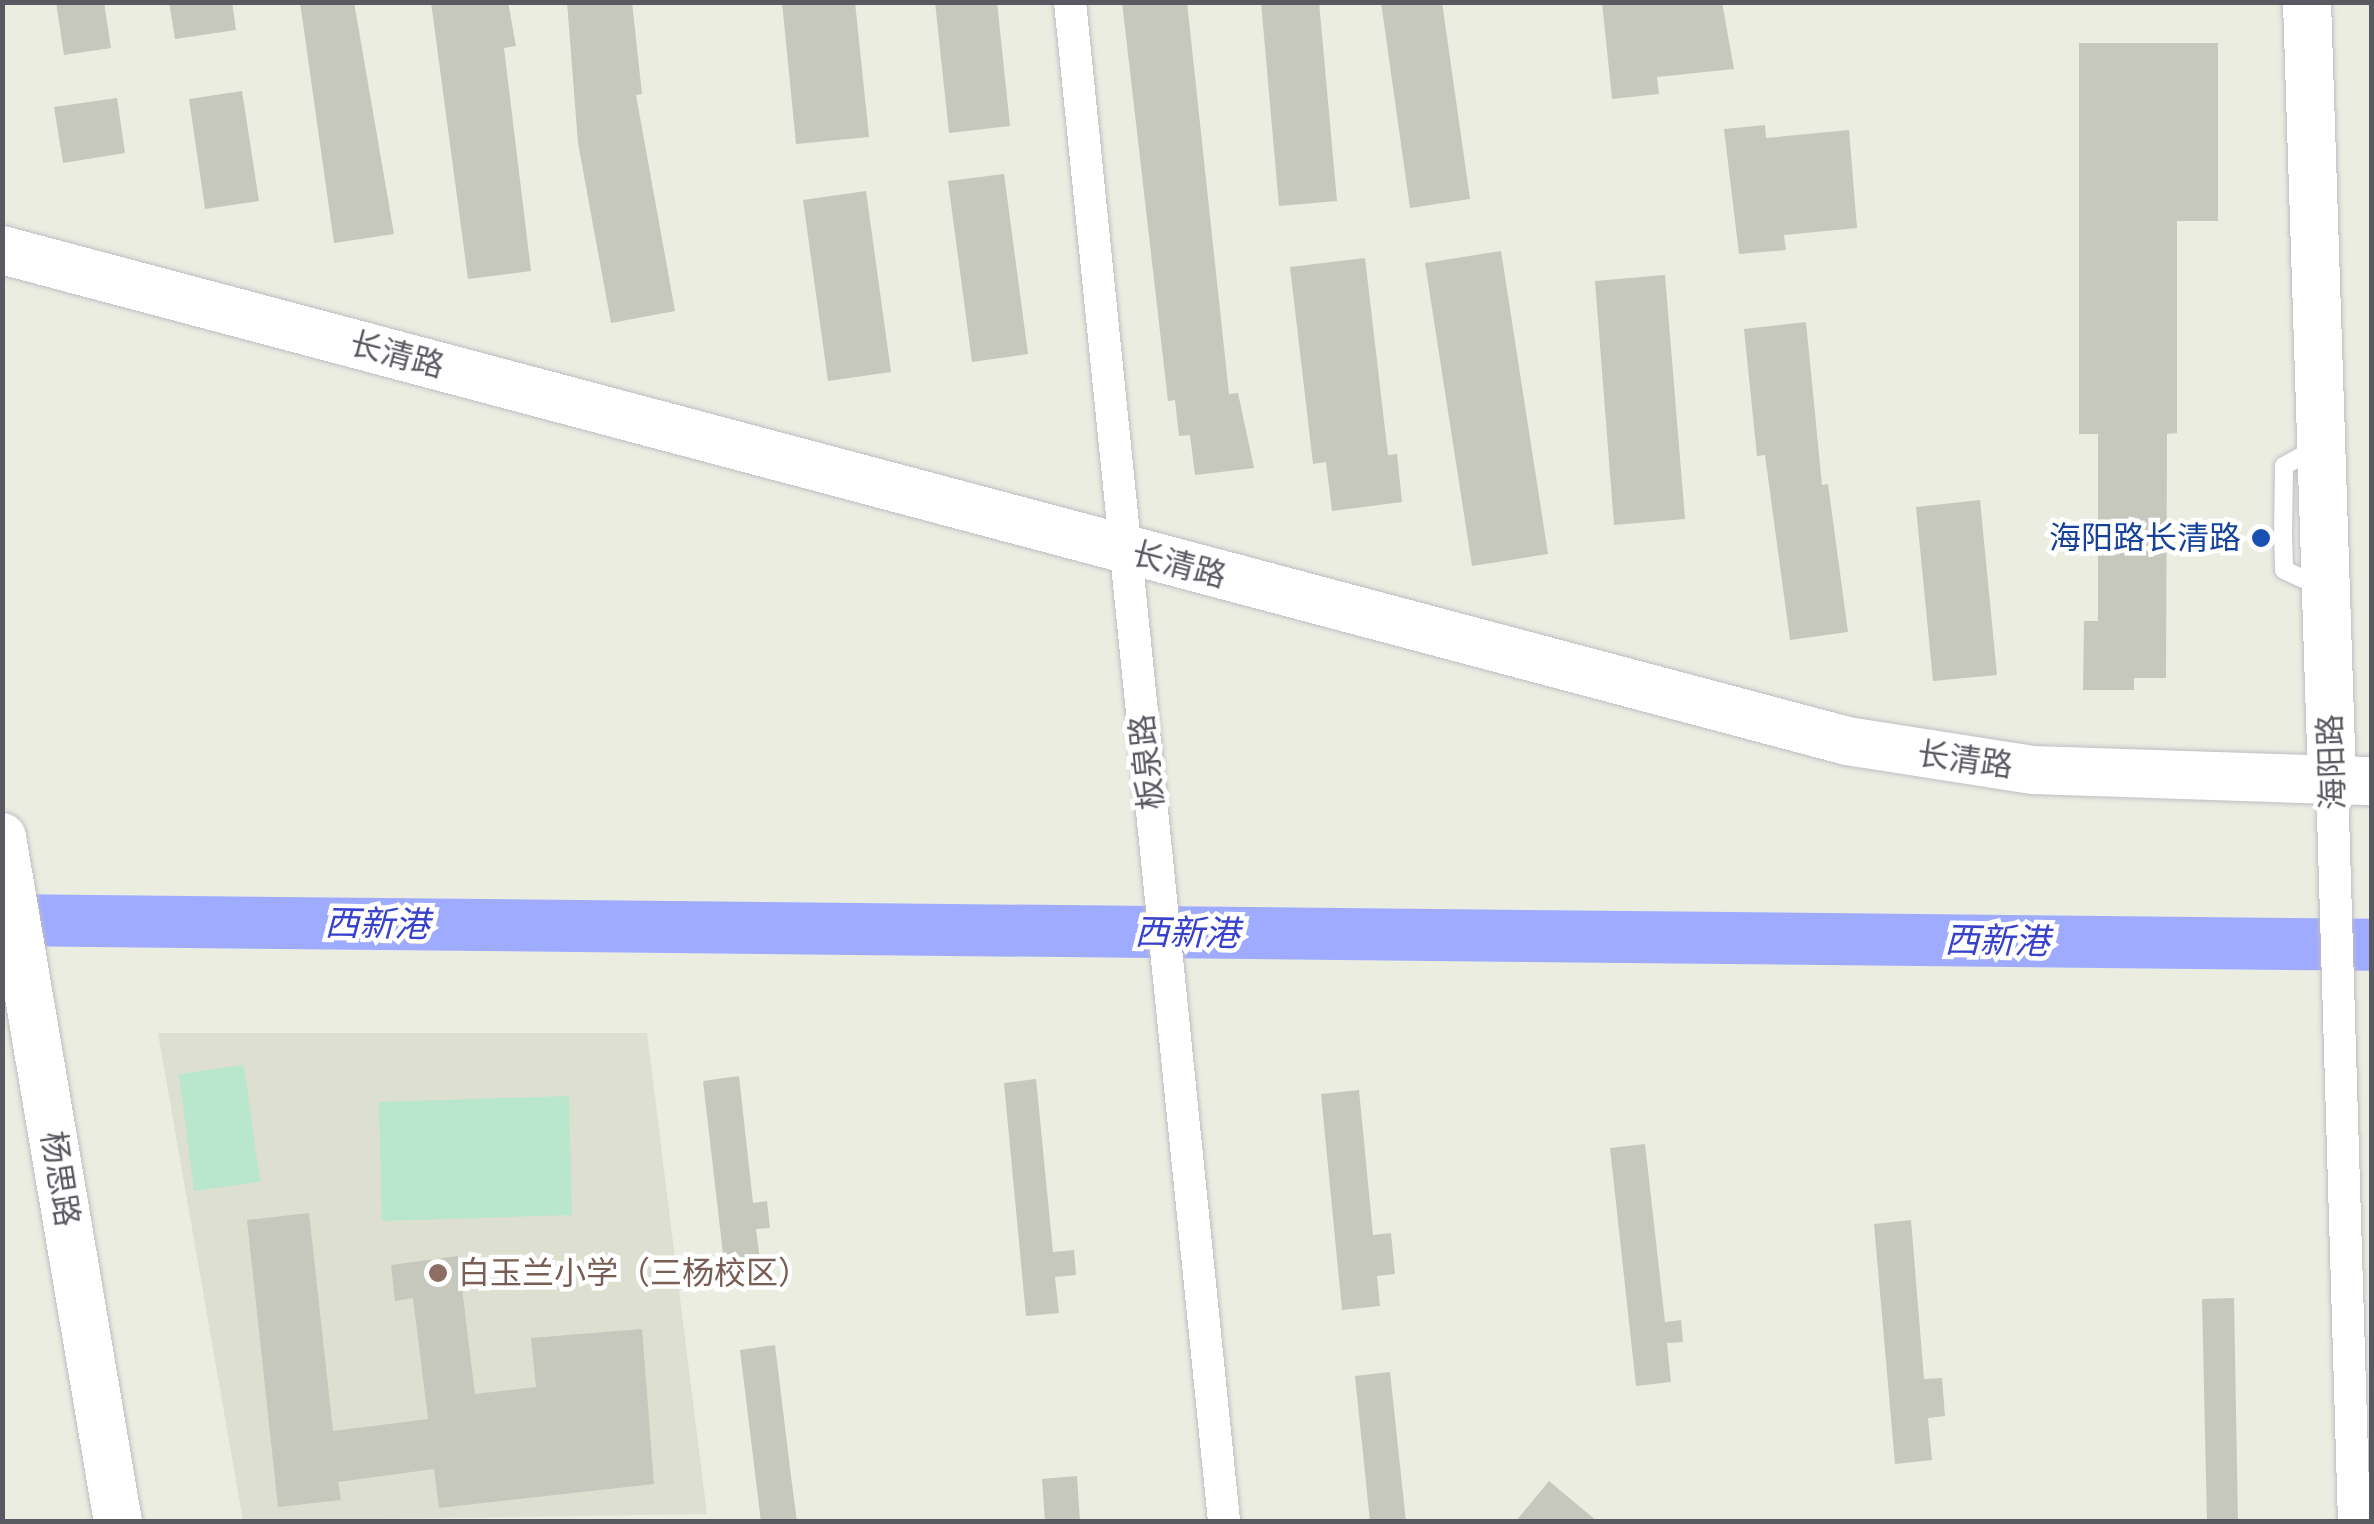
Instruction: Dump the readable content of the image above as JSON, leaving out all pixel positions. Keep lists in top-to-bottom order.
{
  "streets": {
    "main road": ["长清路", "海阳路", "杨思路"],
    "street": ["板泉路"]
  },
  "crossings": [
    ["长清路", "板泉路"],
    ["长清路", "海阳路"]
  ],
  "water": ["西新港"],
  "places": ["海阳路长清路", "白玉兰小学（三杨校区）"]
}
